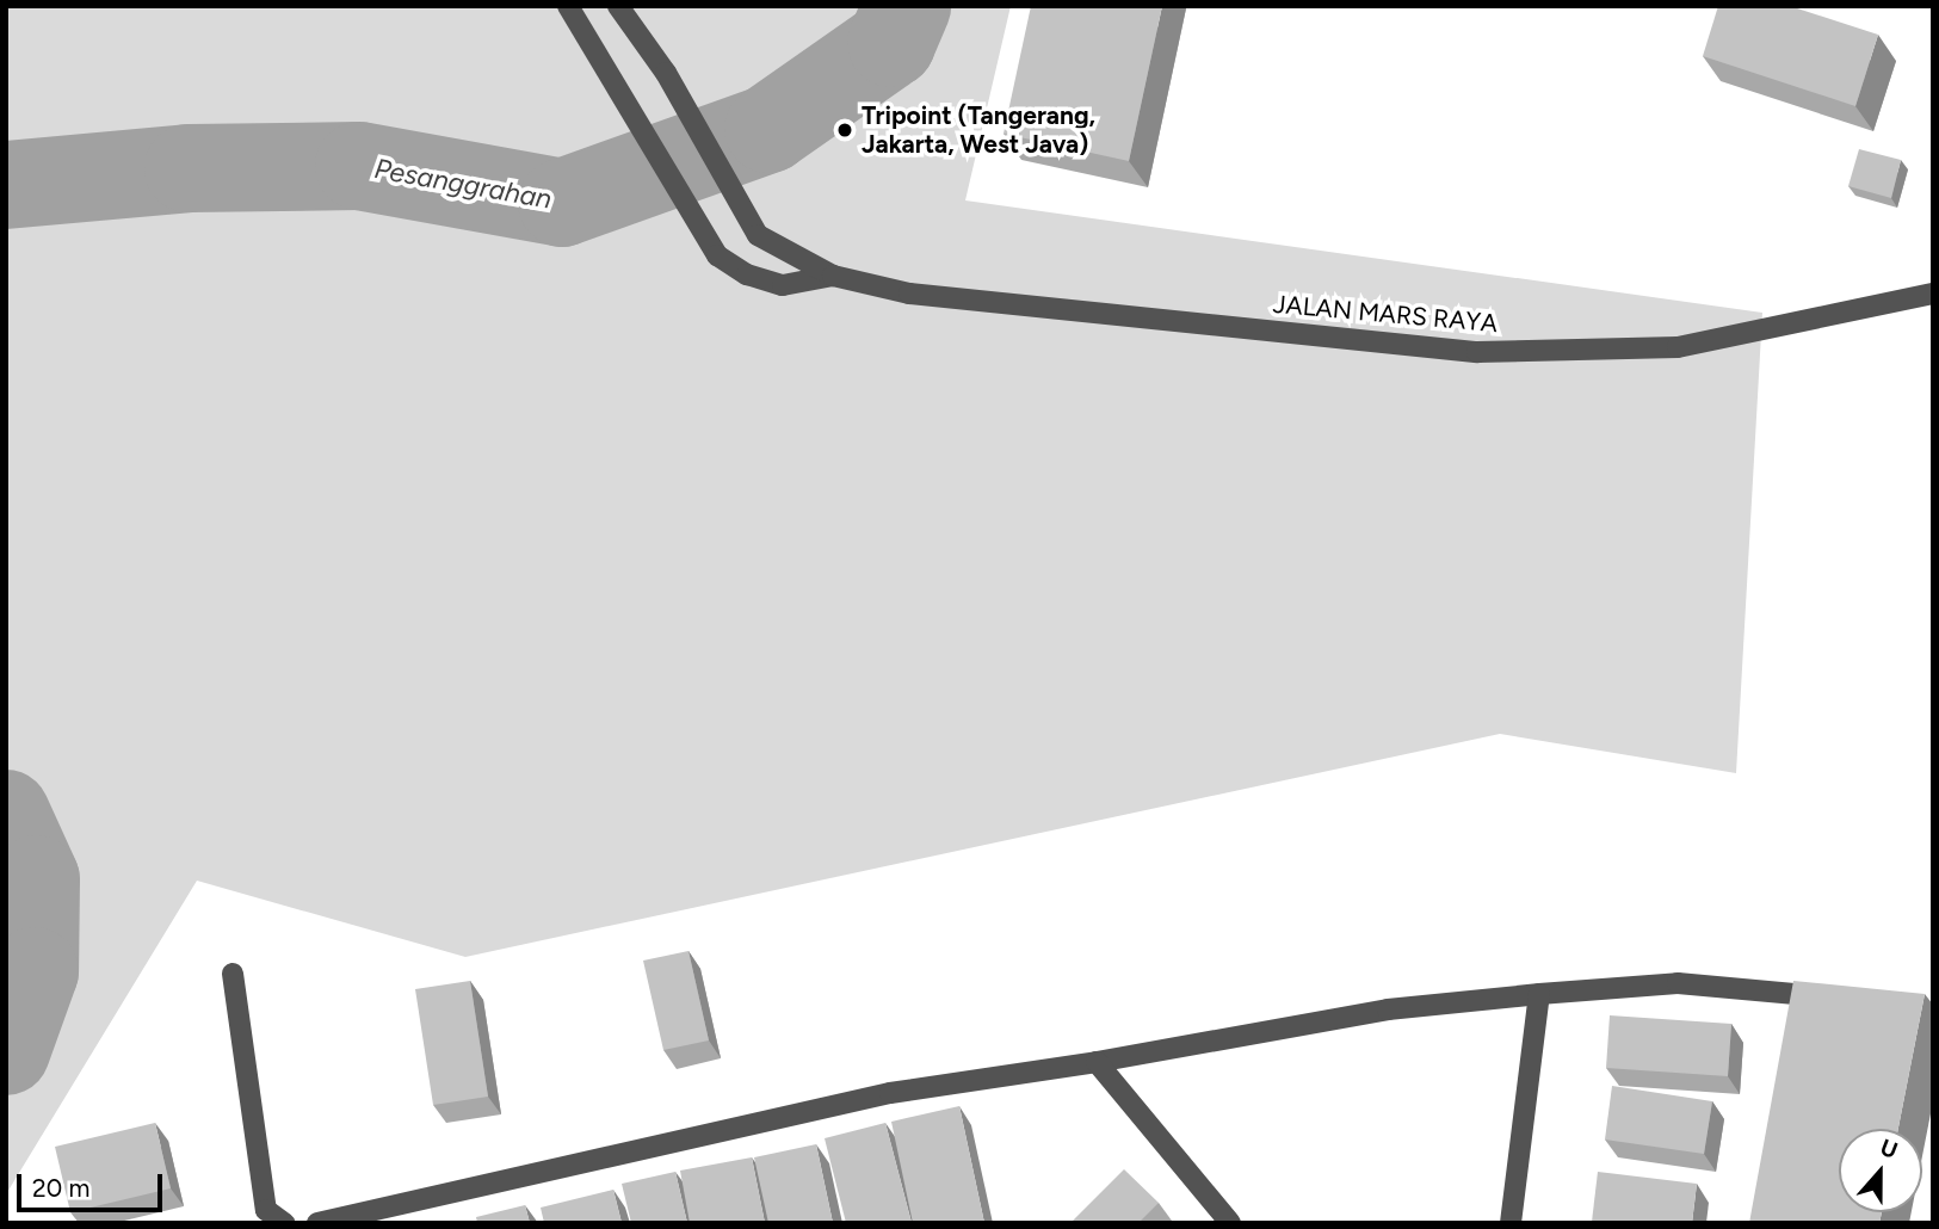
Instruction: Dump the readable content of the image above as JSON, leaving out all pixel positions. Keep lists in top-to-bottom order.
{
  "streets": {
    "street": ["JALAN MARS RAYA"]
  },
  "water": ["Pesanggrahan"],
  "places": ["Tripoint (Tangerang, Jakarta, West Java)"],
  "scale_bar": "20 m",
  "north": "top"
}
